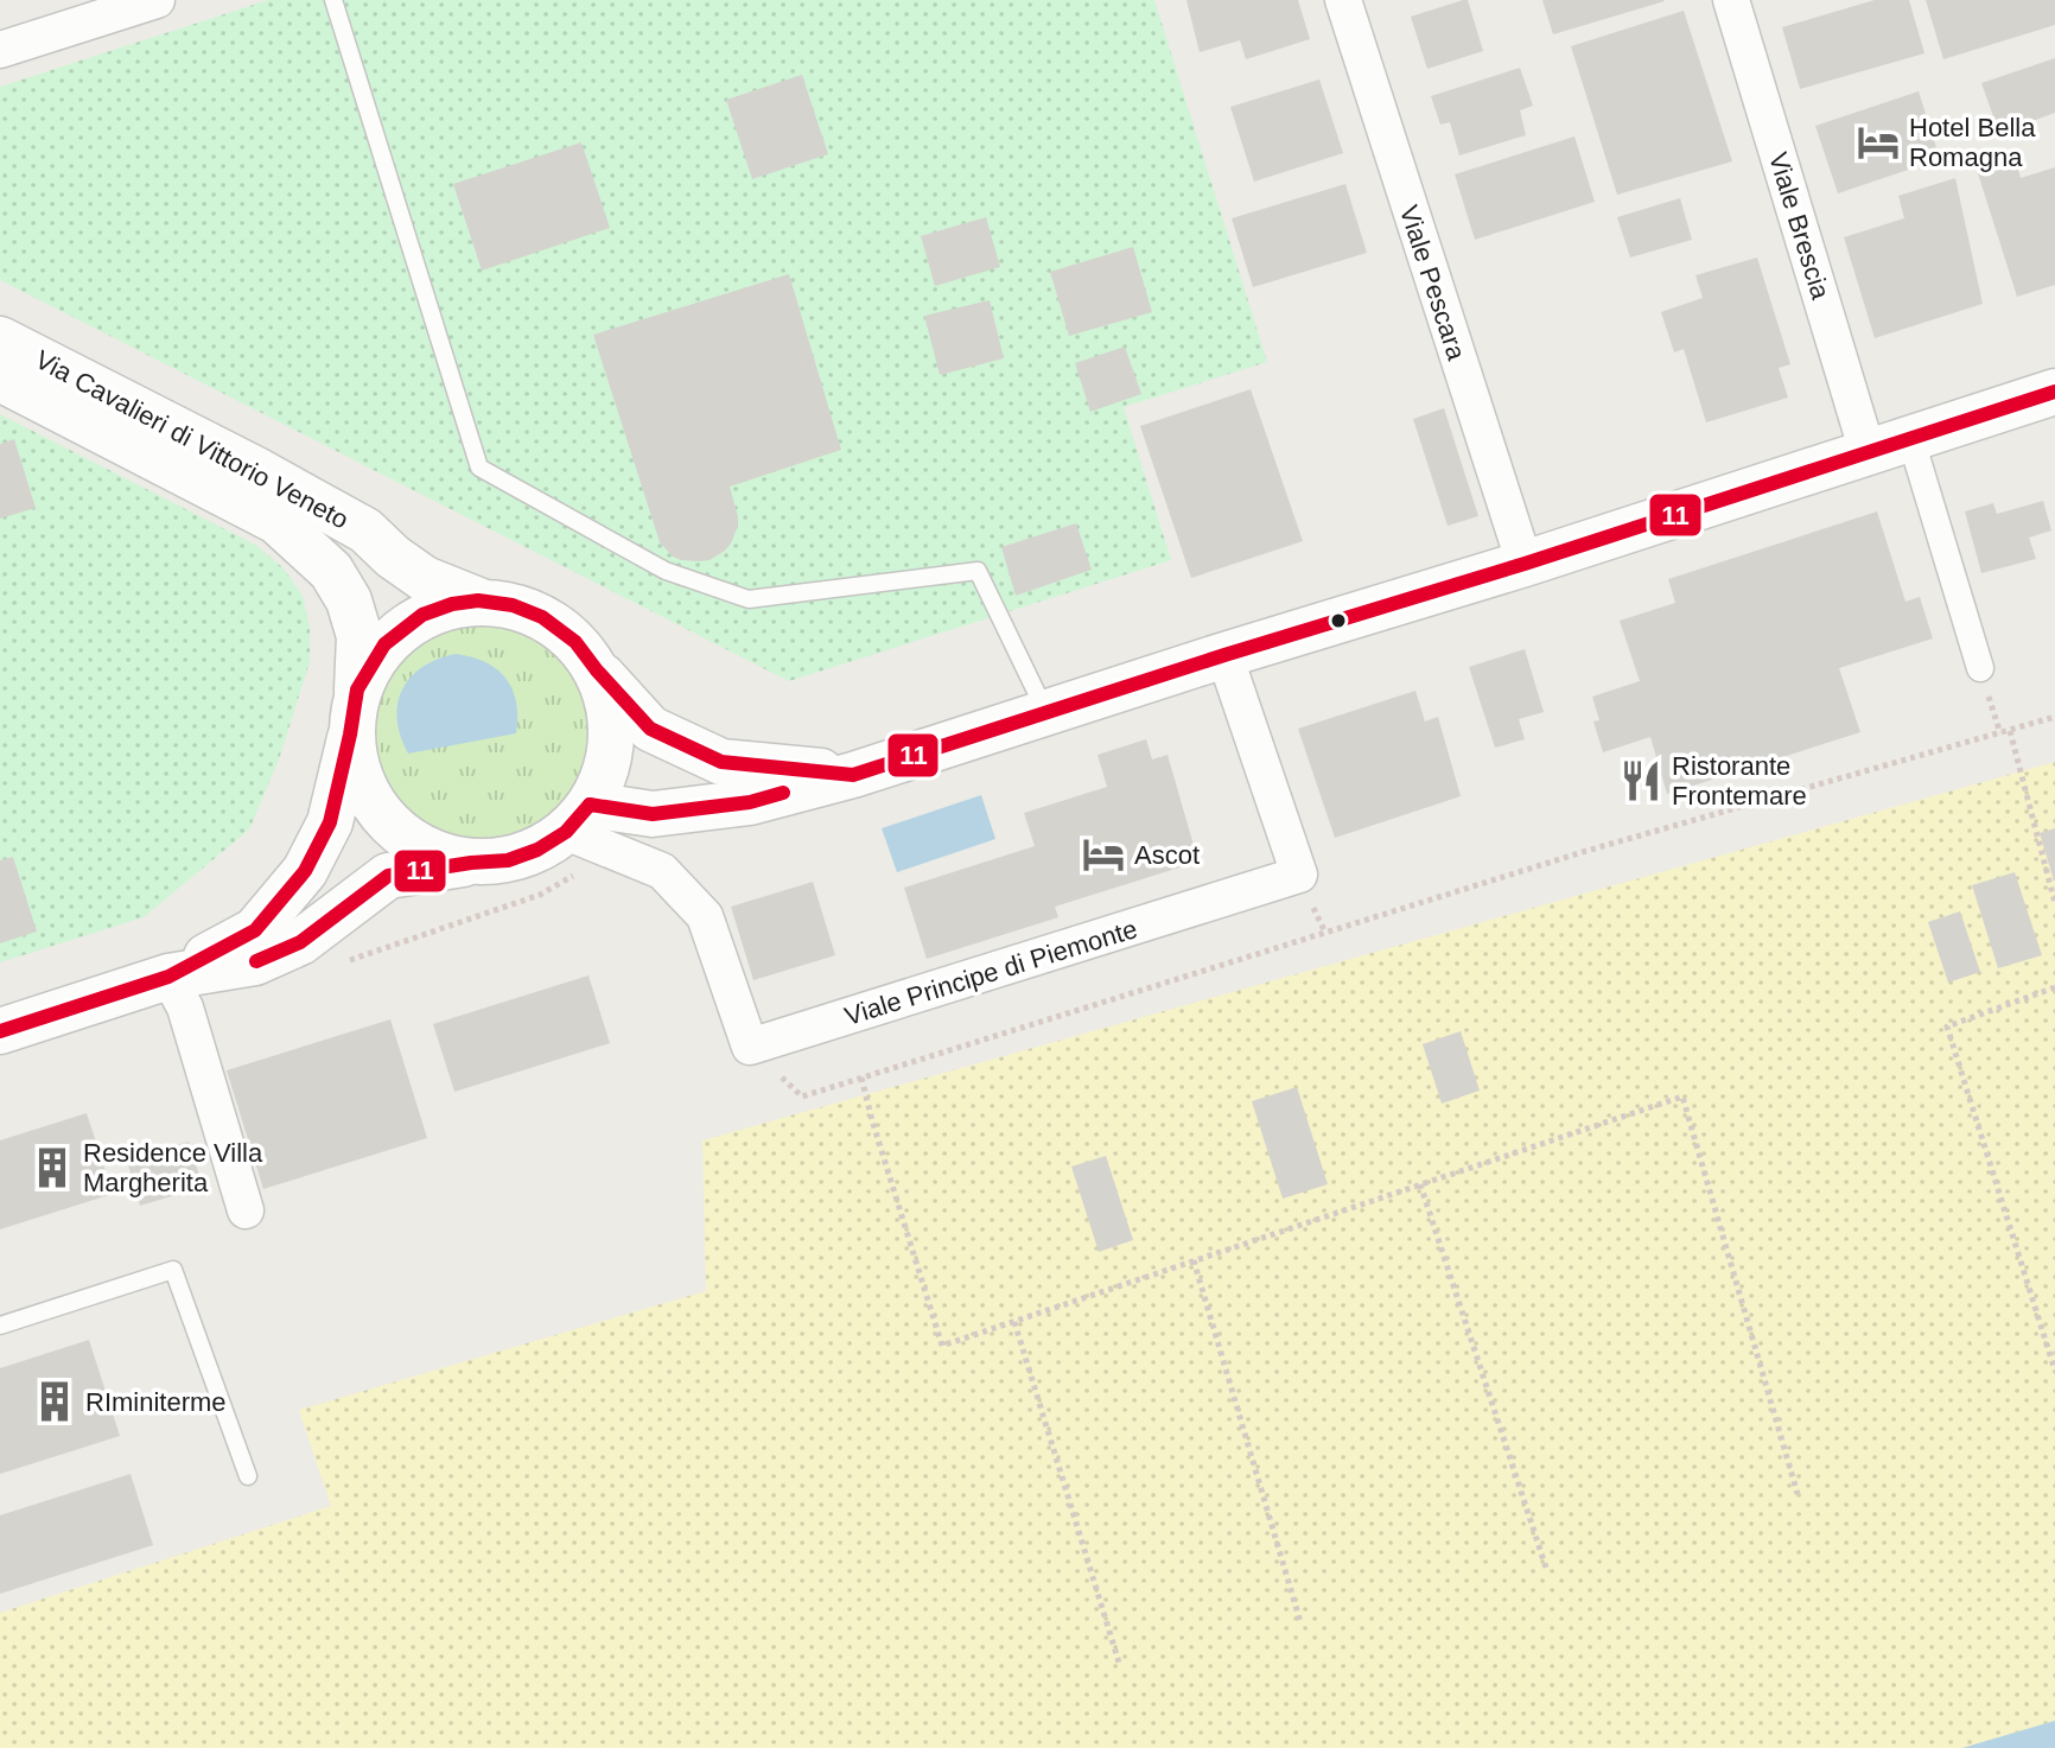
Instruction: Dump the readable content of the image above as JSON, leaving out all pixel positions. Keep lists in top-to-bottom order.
{
  "streets": {
    "street": [
      "Viale Brescia",
      "Viale Pescara",
      "Via Cavalieri di Vittorio Veneto",
      "Viale Principe di Piemonte"
    ]
  },
  "places": {
    "hotel": ["Hotel Bella Romagna", "Ascot"],
    "restaurant": ["Ristorante Frontemare"],
    "building": ["Residence Villa Margherita", "RIminiterme"]
  },
  "lines": ["transit line 11"]
}
